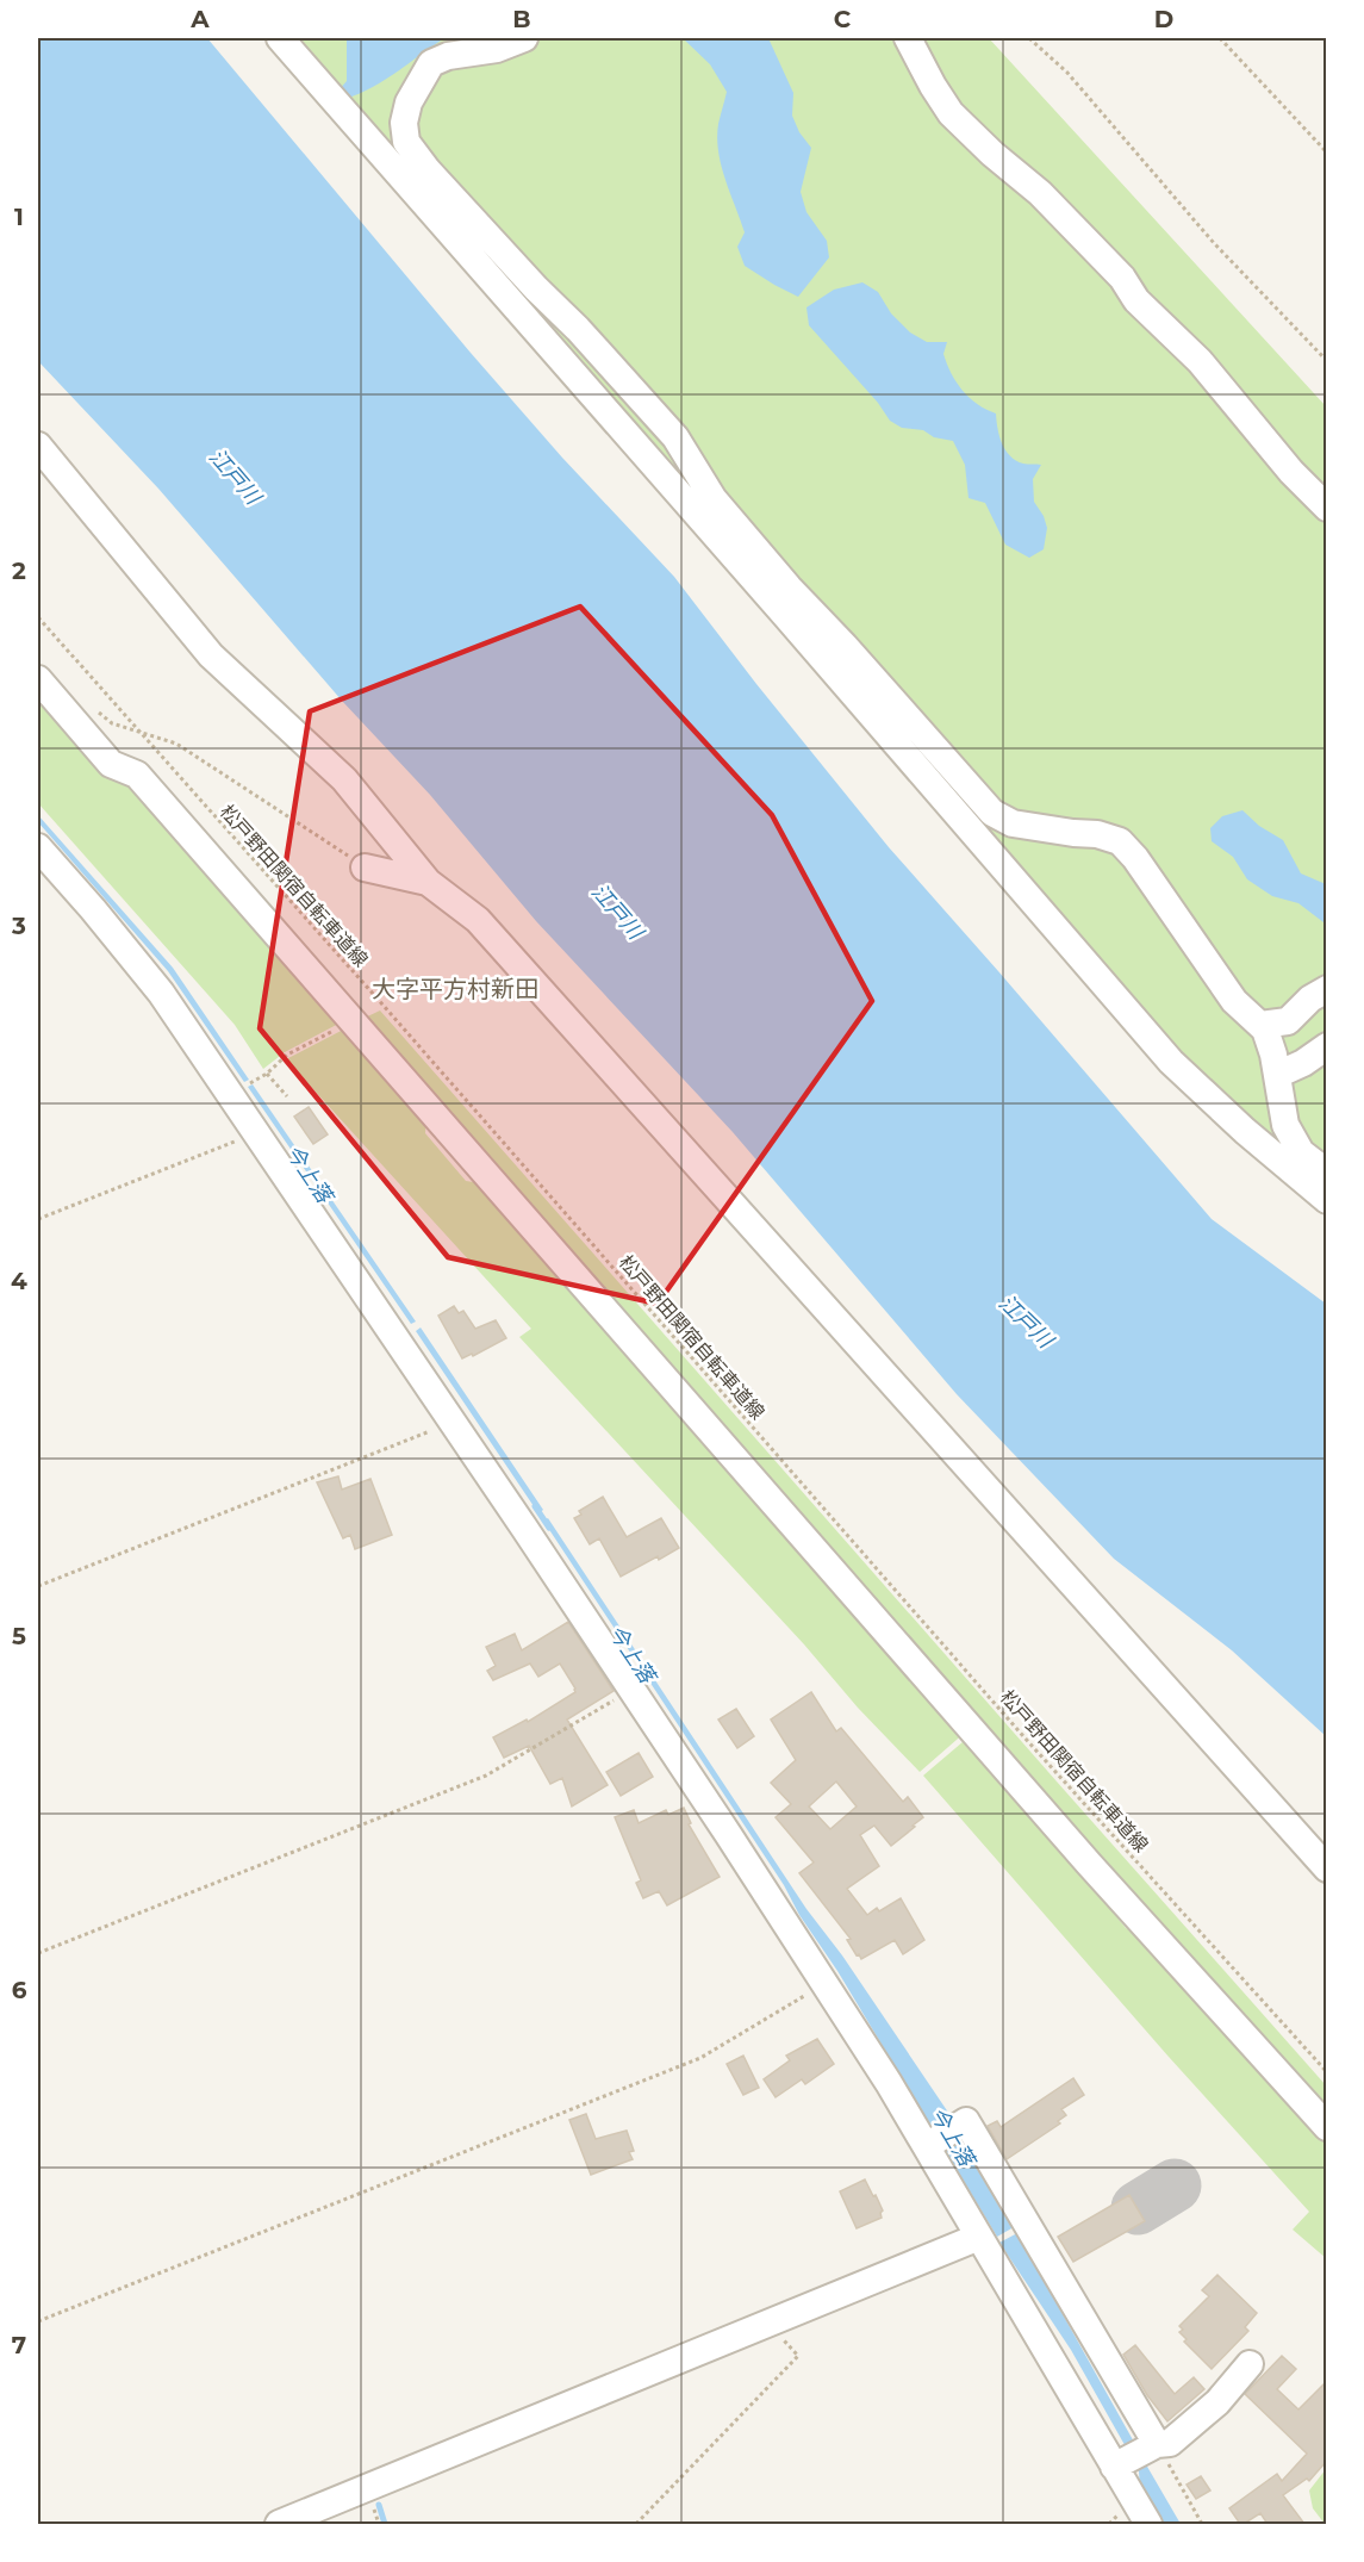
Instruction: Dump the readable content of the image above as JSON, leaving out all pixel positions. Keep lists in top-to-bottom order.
{
  "streets": {
    "path": ["松戸野田関宿自転車道線"]
  },
  "districts": ["大字平方村新田"],
  "water": ["江戸川", "今上落"],
  "grid": {
    "columns": [
      "A",
      "B",
      "C",
      "D"
    ],
    "rows": [
      "1",
      "2",
      "3",
      "4",
      "5",
      "6",
      "7"
    ]
  }
}
